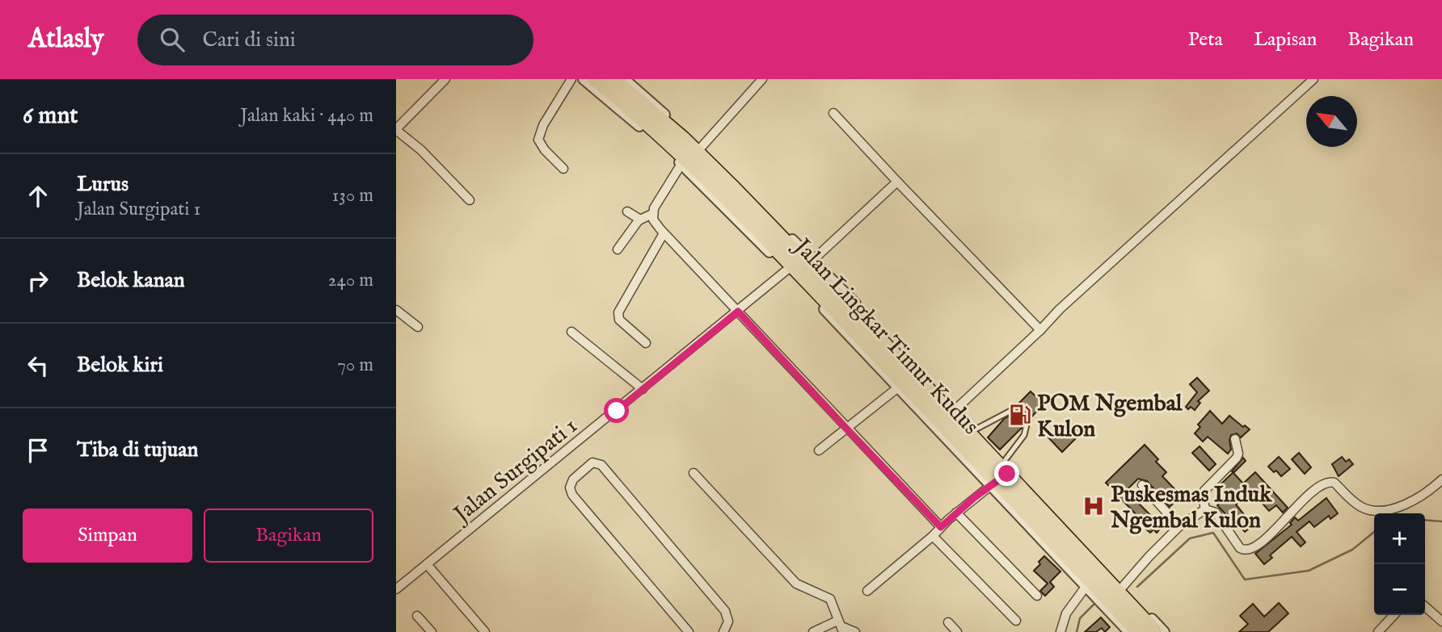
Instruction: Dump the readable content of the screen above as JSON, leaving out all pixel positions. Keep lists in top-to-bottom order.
{
  "streets": {
    "highway": ["Jalan Lingkar Timur Kudus"],
    "street": ["Jalan Surgipati 1"]
  },
  "places": {
    "fuel station": ["POM Ngembal Kulon"],
    "hospital": ["Puskesmas Induk Ngembal Kulon"]
  },
  "north": "top left",
  "page": {
    "header": "Atlasly",
    "search": "Cari di sini",
    "nav": ["Peta", "Lapisan", "Bagikan"],
    "heading": ["6 mnt", "Jalan kaki · 440 m"],
    "list": [
      ["Lurus", "Jalan Surgipati 1", "130 m"],
      ["Belok kanan", "240 m"],
      ["Belok kiri", "70 m"],
      "Tiba di tujuan"
    ],
    "buttons": ["Simpan", "Bagikan"],
    "map_buttons": ["+", "−"]
  }
}
